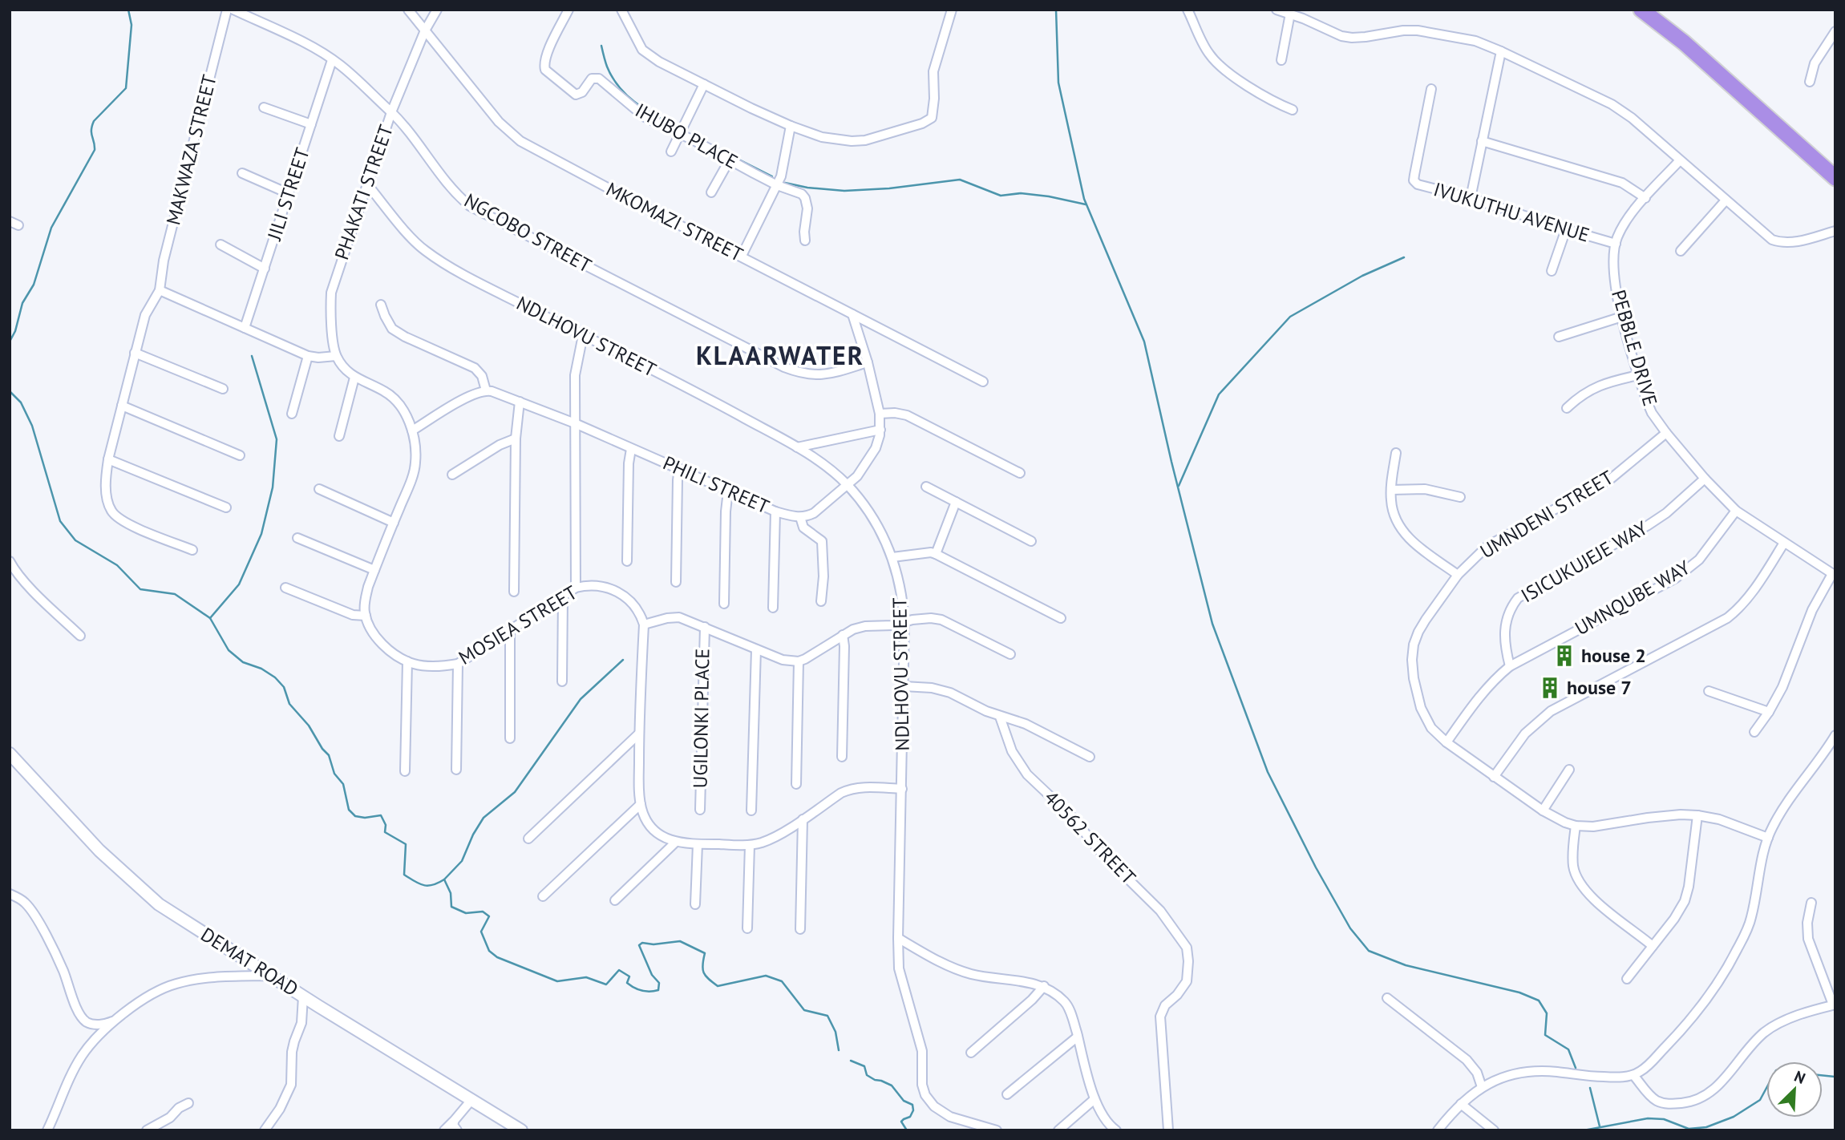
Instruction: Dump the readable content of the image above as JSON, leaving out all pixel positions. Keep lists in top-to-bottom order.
{
  "streets": {
    "street": [
      "IHUBO PLACE",
      "MAKWAZA STREET",
      "PHAKATI STREET",
      "JILI STREET",
      "IVUKUTHU AVENUE",
      "MKOMAZI STREET",
      "NGCOBO STREET",
      "NDLHOVU STREET",
      "PEBBLE DRIVE",
      "PHILI STREET",
      "UMNDENI STREET",
      "ISICUKUJEJE WAY",
      "UMNQUBE WAY",
      "MOSIEA STREET",
      "UGILONKI PLACE",
      "40562 STREET",
      "DEMAT ROAD"
    ]
  },
  "crossings": [
    ["PHAKATI STREET", "MKOMAZI STREET"],
    ["PHAKATI STREET", "NGCOBO STREET"],
    ["PHAKATI STREET", "NDLHOVU STREET"],
    ["JILI STREET", "NGCOBO STREET"],
    ["IVUKUTHU AVENUE", "PEBBLE DRIVE"],
    ["PEBBLE DRIVE", "UMNDENI STREET"],
    ["PEBBLE DRIVE", "ISICUKUJEJE WAY"],
    ["PEBBLE DRIVE", "UMNQUBE WAY"],
    ["UMNDENI STREET", "UMNQUBE WAY"],
    ["ISICUKUJEJE WAY", "UMNQUBE WAY"]
  ],
  "districts": ["KLAARWATER"],
  "places": {
    "building": ["house 2", "house 7"]
  },
  "north": "top right"
}
